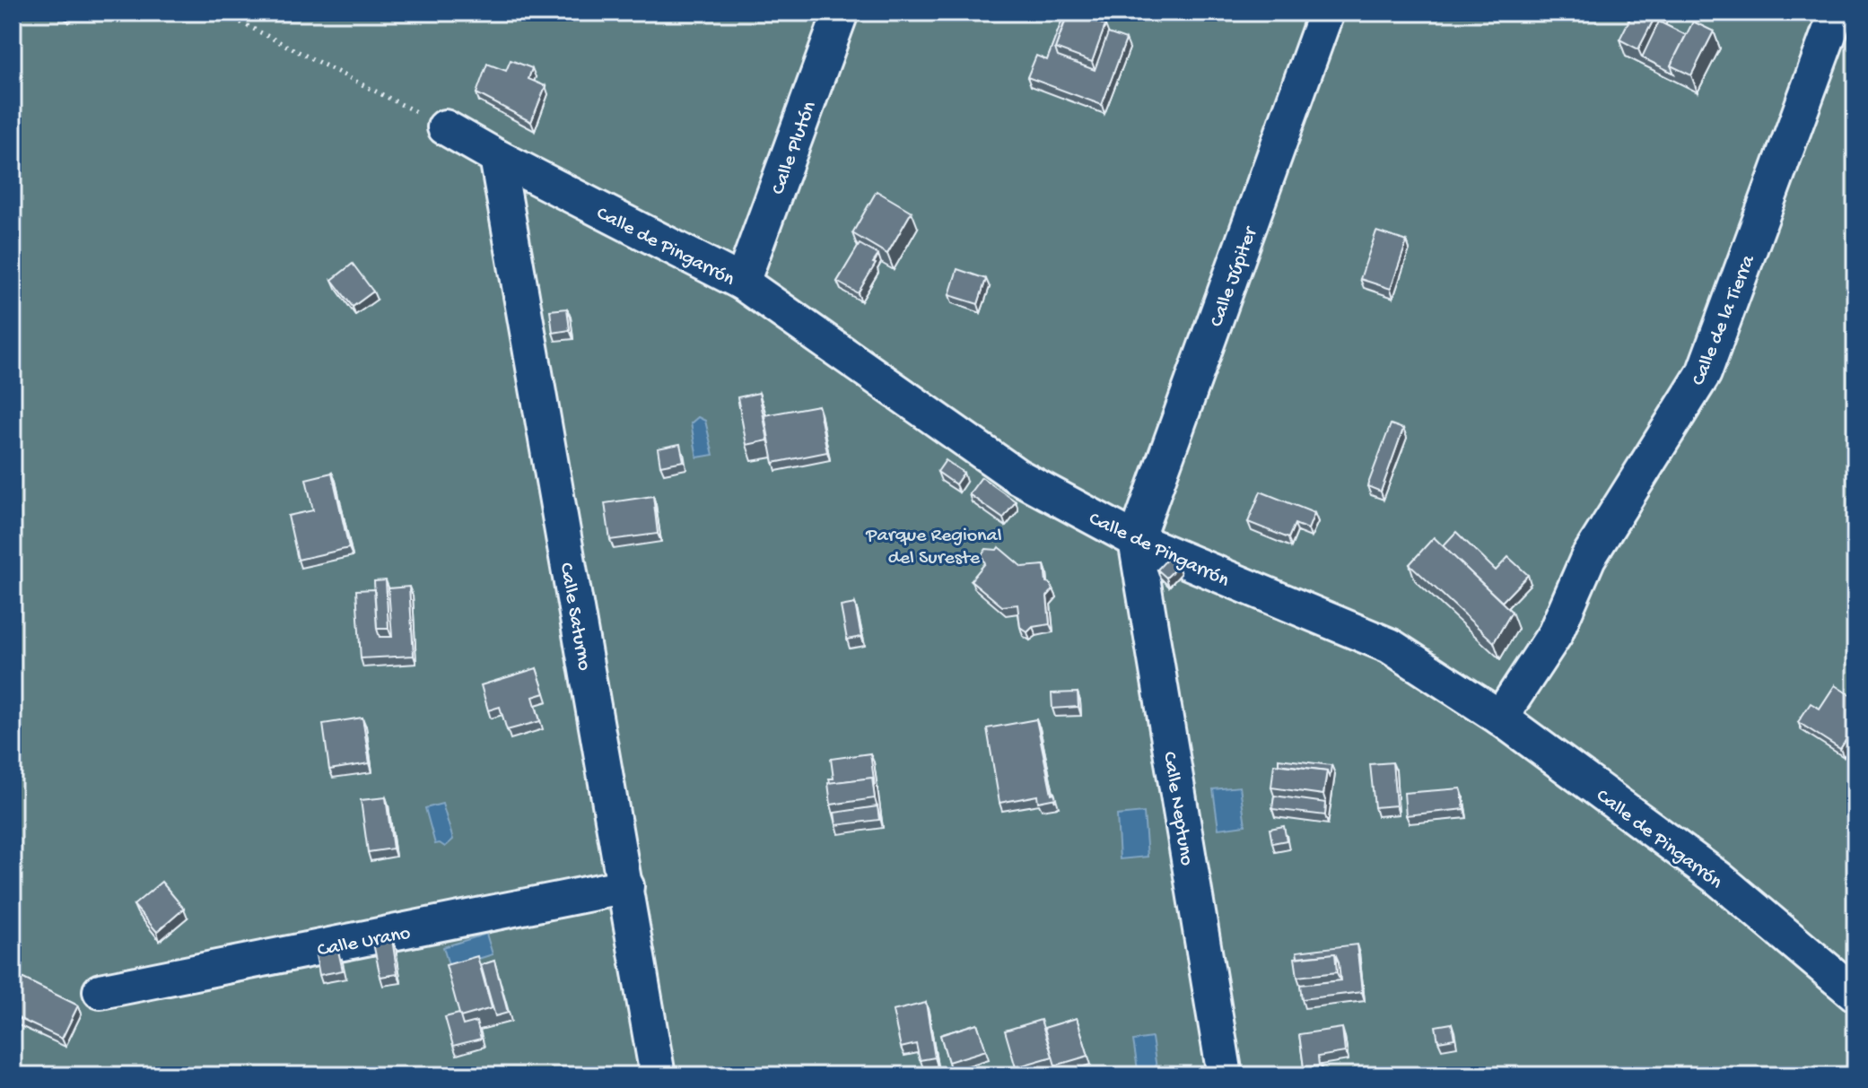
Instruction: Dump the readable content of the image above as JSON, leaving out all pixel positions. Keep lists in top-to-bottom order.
{
  "streets": {
    "street": [
      "Calle Plutón",
      "Calle de Pingarrón",
      "Calle Júpiter",
      "Calle de la Tierra",
      "Calle Saturno",
      "Calle Neptuno",
      "Calle Urano"
    ]
  },
  "crossings": [
    ["Calle Plutón", "Calle de Pingarrón"],
    ["Calle de Pingarrón", "Calle Júpiter"],
    ["Calle de Pingarrón", "Calle de la Tierra"],
    ["Calle de Pingarrón", "Calle Saturno"],
    ["Calle de Pingarrón", "Calle Neptuno"],
    ["Calle Júpiter", "Calle Neptuno"],
    ["Calle Saturno", "Calle Urano"]
  ],
  "parks": ["Parque Regional del Sureste"]
}
